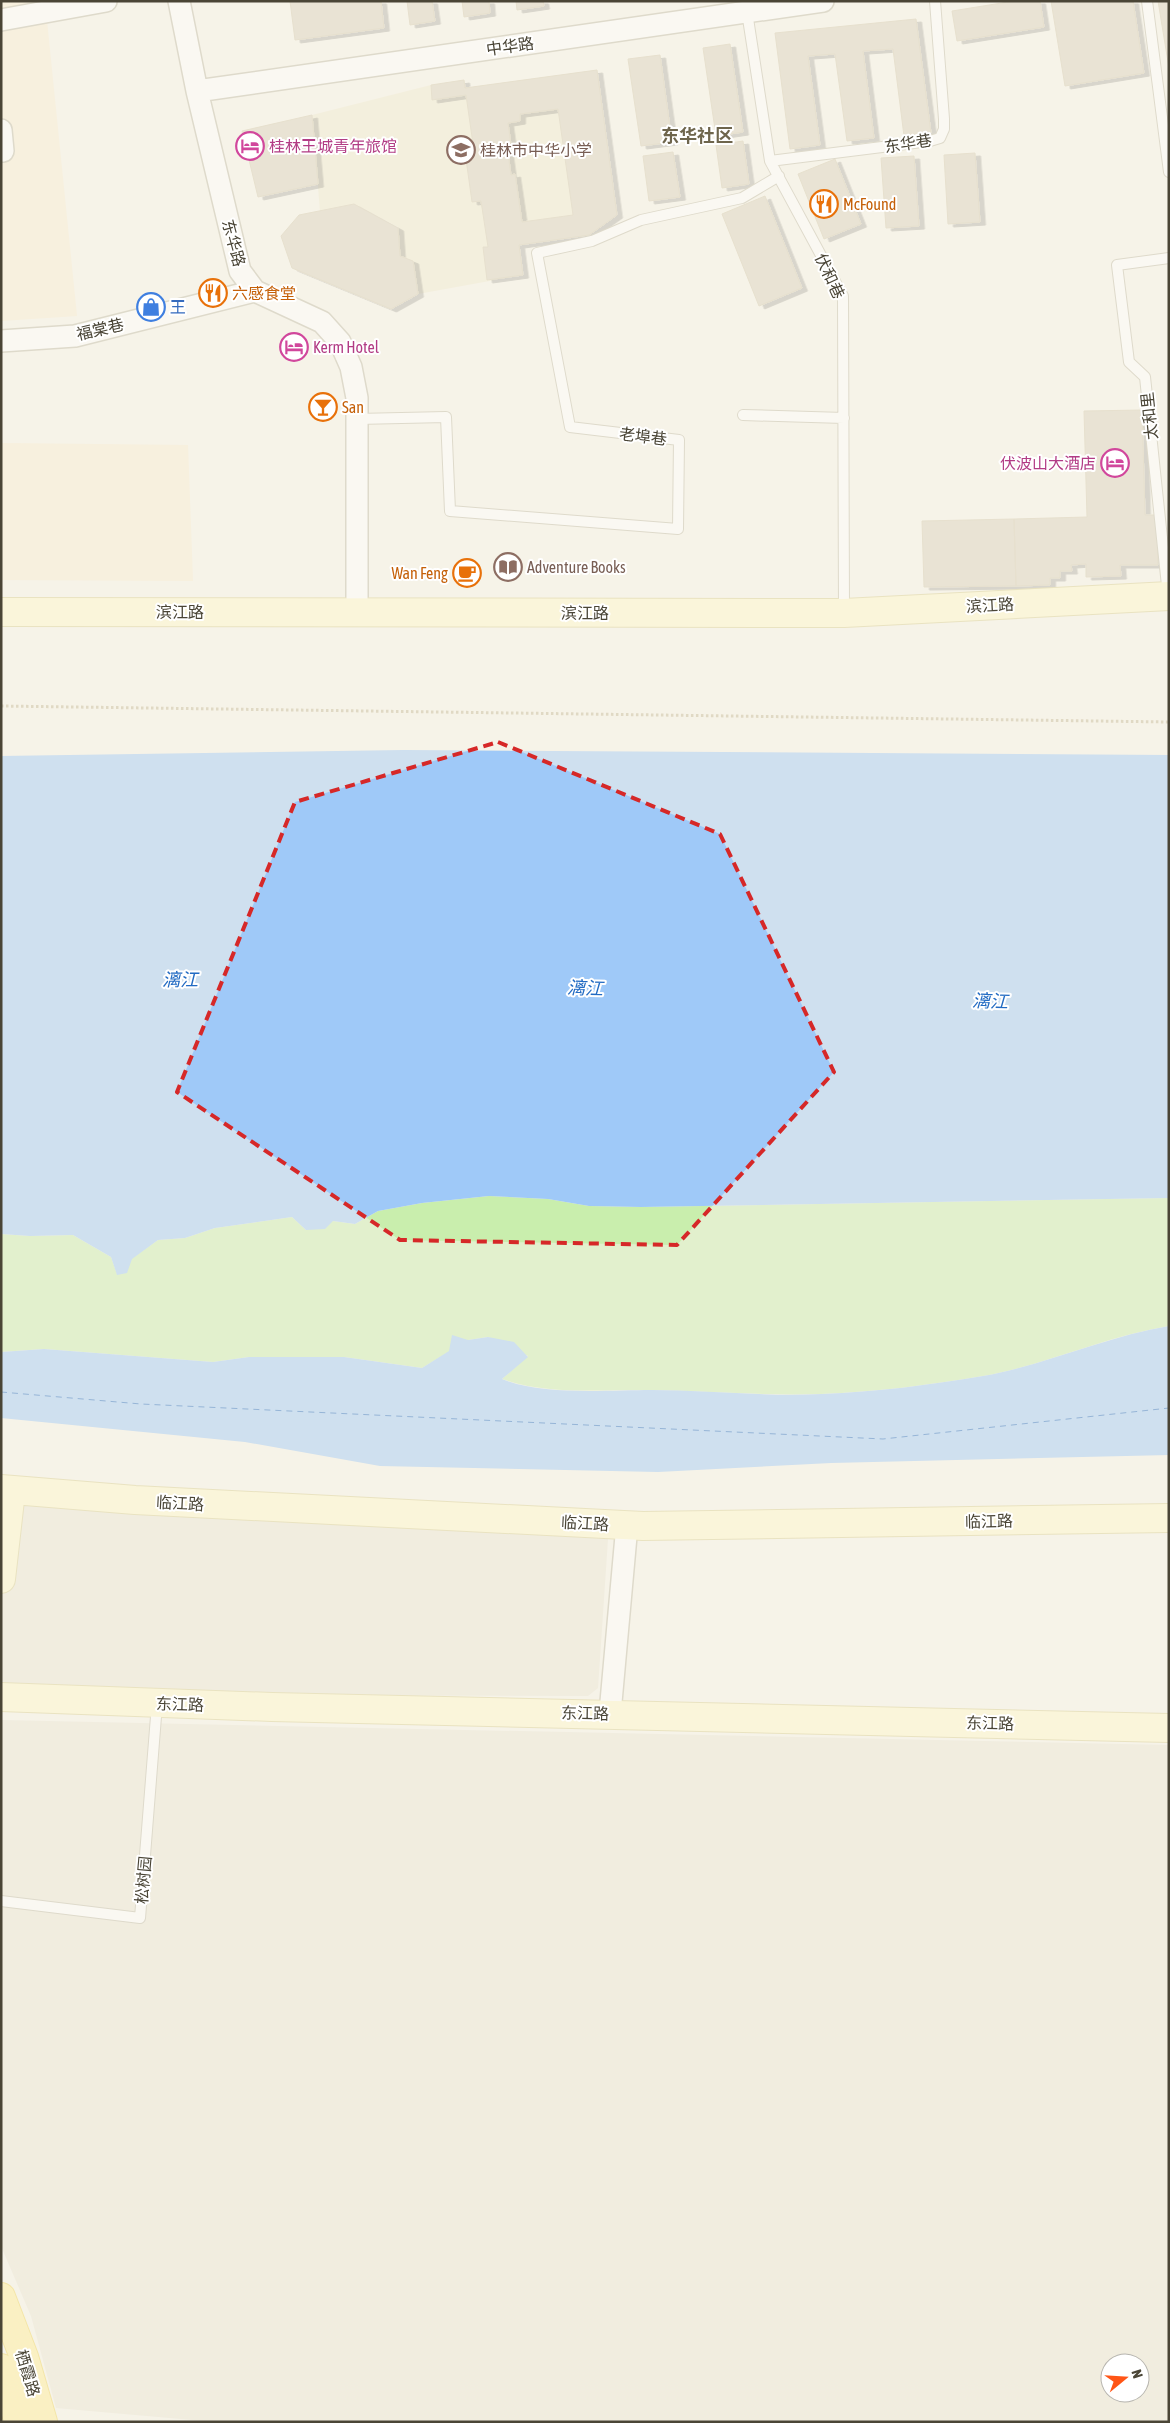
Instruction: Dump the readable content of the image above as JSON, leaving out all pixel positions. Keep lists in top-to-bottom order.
{
  "streets": {
    "main road": ["栖霞路"],
    "street": [
      "中华路",
      "东华路",
      "福棠巷",
      "滨江路",
      "临江路",
      "东江路"
    ],
    "lane": [
      "东华巷",
      "伏和巷",
      "太和里",
      "老埠巷",
      "松树园"
    ]
  },
  "crossings": [
    ["中华路", "东华路"],
    ["中华路", "伏和巷"],
    ["东华巷", "伏和巷"],
    ["东华路", "福棠巷"],
    ["东华路", "老埠巷"],
    ["东华路", "滨江路"],
    ["伏和巷", "老埠巷"],
    ["伏和巷", "滨江路"],
    ["太和里", "滨江路"],
    ["东江路", "松树园"]
  ],
  "districts": ["东华社区"],
  "water": ["漓江"],
  "places": {
    "hotel": ["桂林王城青年旅馆", "Kerm Hotel", "伏波山大酒店"],
    "school or university": ["桂林市中华小学"],
    "restaurant": ["McFound", "六感食堂"],
    "shop": ["王"],
    "bar": ["San"],
    "library": ["Adventure Books"],
    "cafe": ["Wan Feng"]
  },
  "north": "right"
}
